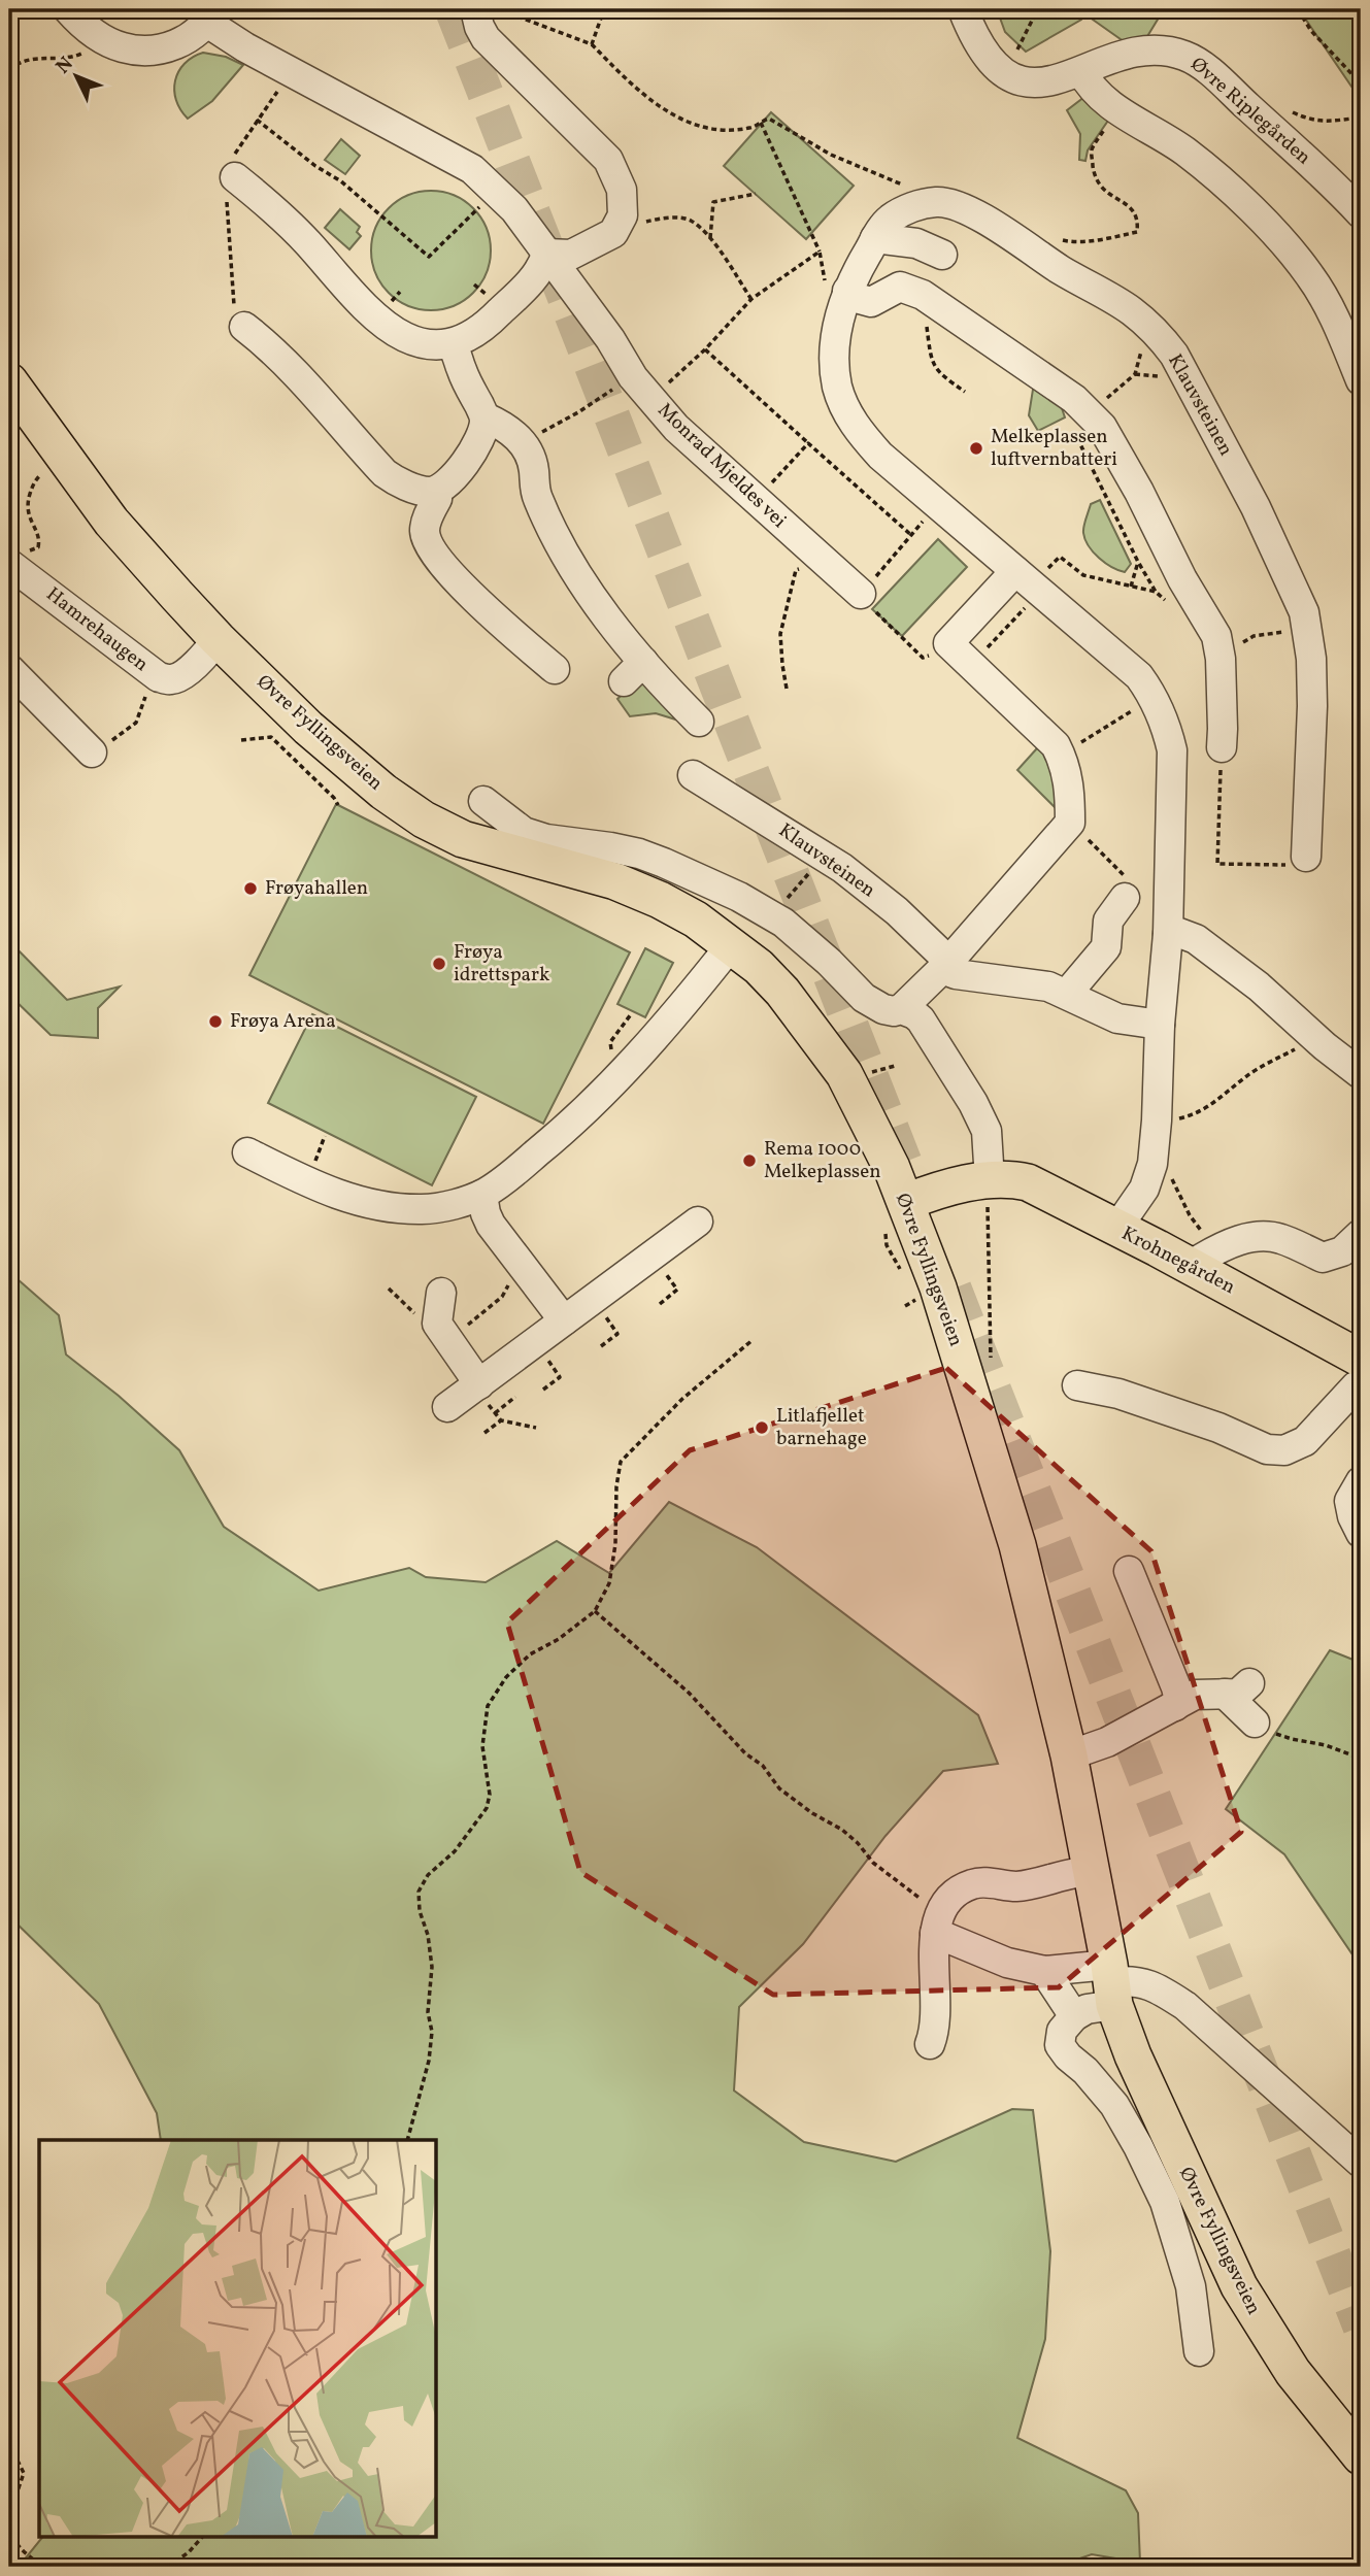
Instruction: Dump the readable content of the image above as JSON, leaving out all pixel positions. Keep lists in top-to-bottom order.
{
  "streets": {
    "main road": ["Øvre Fyllingsveien", "Krohnegården"],
    "street": [
      "Øvre Riplegården",
      "Klauvsteinen",
      "Monrad Mjeldes vei",
      "Hamrehaugen"
    ]
  },
  "crossings": [
    ["Hamrehaugen", "Øvre Fyllingsveien"],
    ["Øvre Fyllingsveien", "Krohnegården"]
  ],
  "places": [
    "Melkeplassen luftvernbatteri",
    "Frøyahallen",
    "Frøya idrettspark",
    "Frøya Arena",
    "Rema 1000 Melkeplassen",
    "Litlafjellet barnehage"
  ],
  "north": "top left"
}
